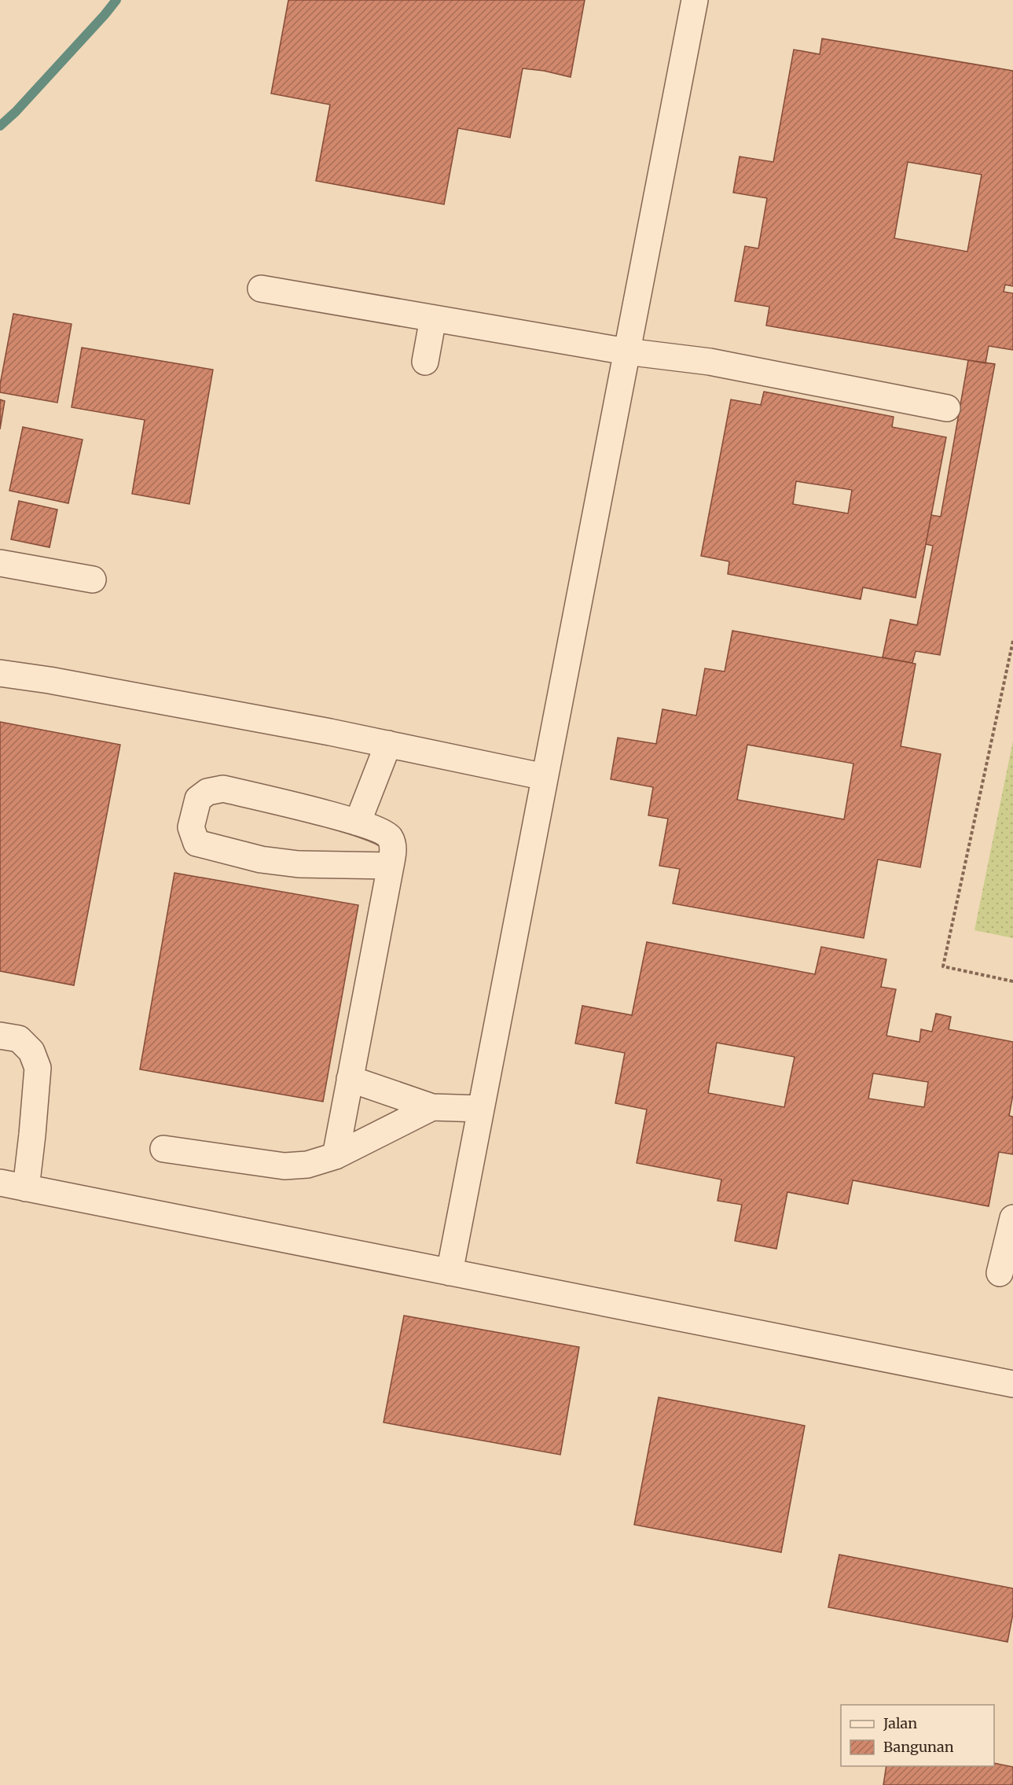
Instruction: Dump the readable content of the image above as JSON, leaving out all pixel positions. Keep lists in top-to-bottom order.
{
  "legend": ["Jalan", "Bangunan"]
}
